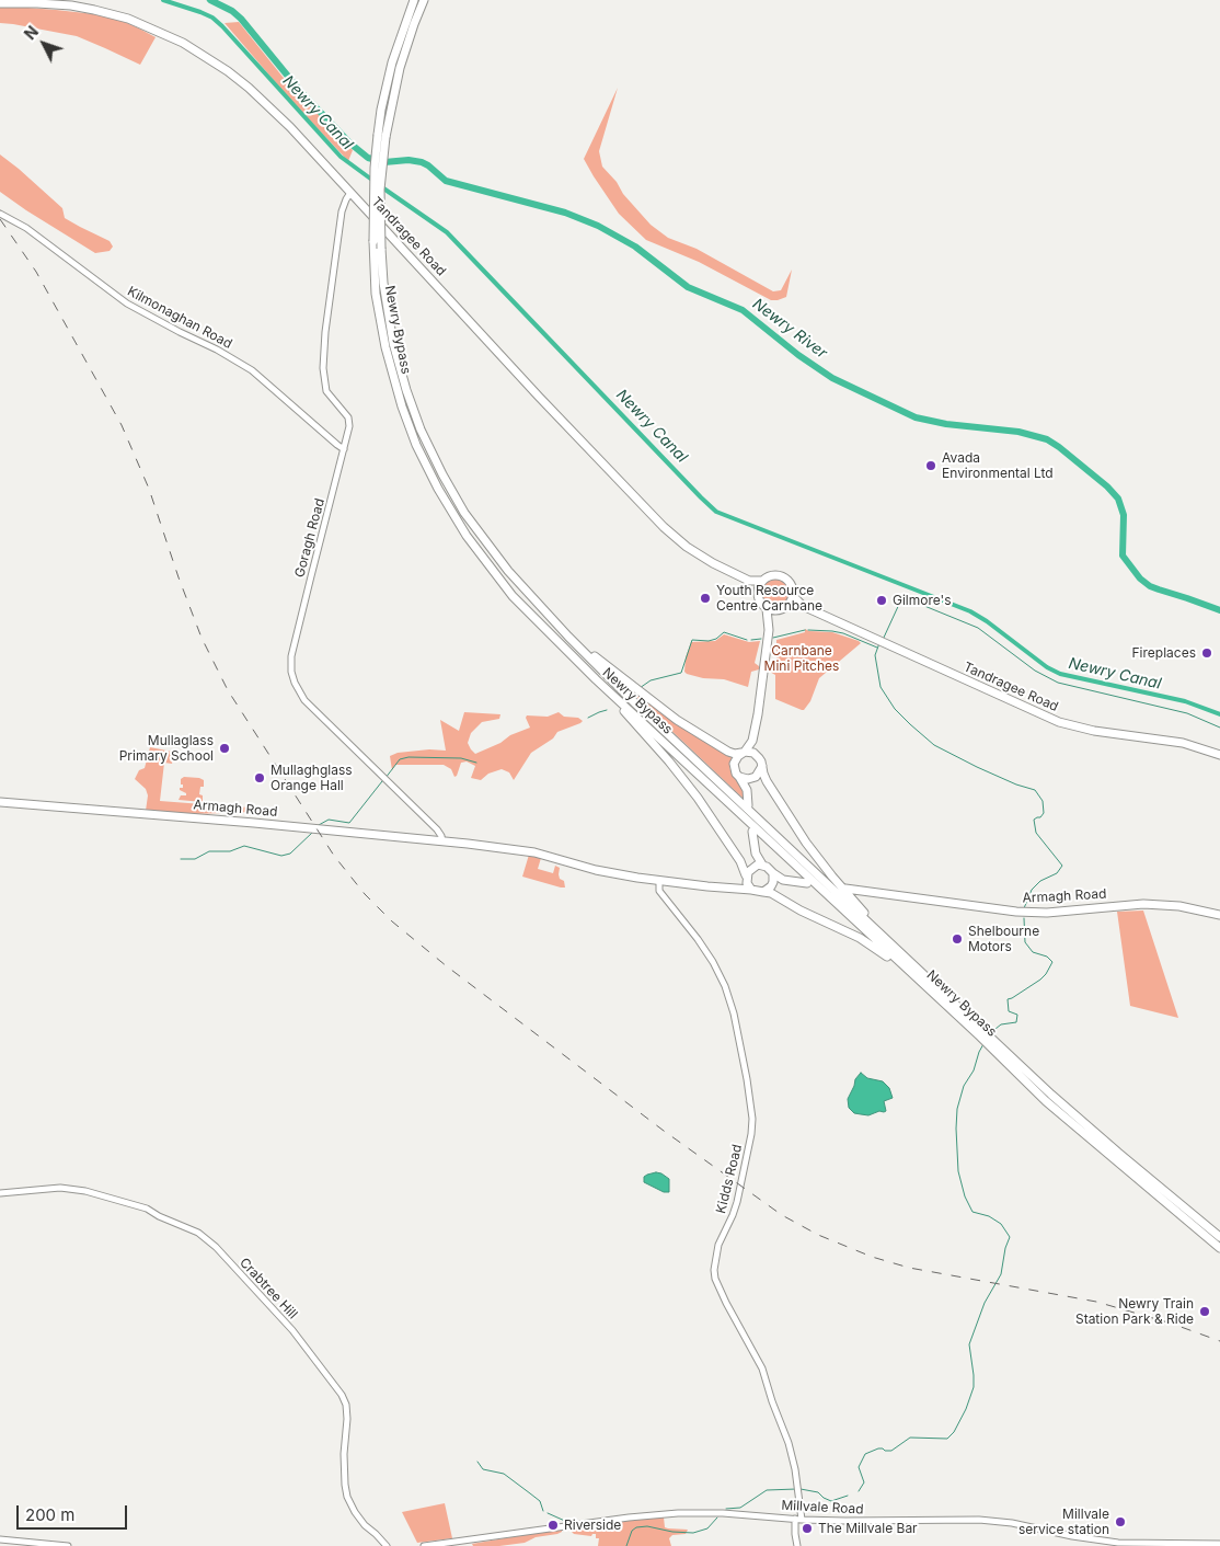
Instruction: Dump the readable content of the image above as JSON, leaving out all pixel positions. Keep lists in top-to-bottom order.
{
  "streets": {
    "highway": ["Tandragee Road", "Newry Bypass", "Armagh Road"],
    "street": [
      "Kilmonaghan Road",
      "Goragh Road",
      "Kidds Road",
      "Crabtree Hill",
      "Millvale Road"
    ]
  },
  "crossings": [
    ["Tandragee Road", "Goragh Road"],
    ["Kilmonaghan Road", "Goragh Road"],
    ["Goragh Road", "Armagh Road"],
    ["Armagh Road", "Kidds Road"],
    ["Kidds Road", "Millvale Road"]
  ],
  "water": ["Newry Canal", "Newry River"],
  "parks": ["Carnbane Mini Pitches"],
  "places": [
    "Avada Environmental Ltd",
    "Youth Resource Centre Carnbane",
    "Gilmore's",
    "Fireplaces",
    "Mullaglass Primary School",
    "Mullaghglass Orange Hall",
    "Shelbourne Motors",
    "Newry Train Station Park & Ride",
    "Millvale service station",
    "Riverside",
    "The Millvale Bar"
  ],
  "scale_bar": "200 m",
  "north": "top left"
}
